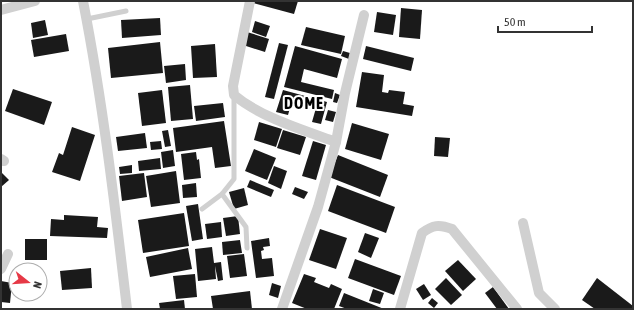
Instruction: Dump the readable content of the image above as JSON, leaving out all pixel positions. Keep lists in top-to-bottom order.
{
  "districts": ["DOME"],
  "scale_bar": "50 m",
  "north": "right"
}
